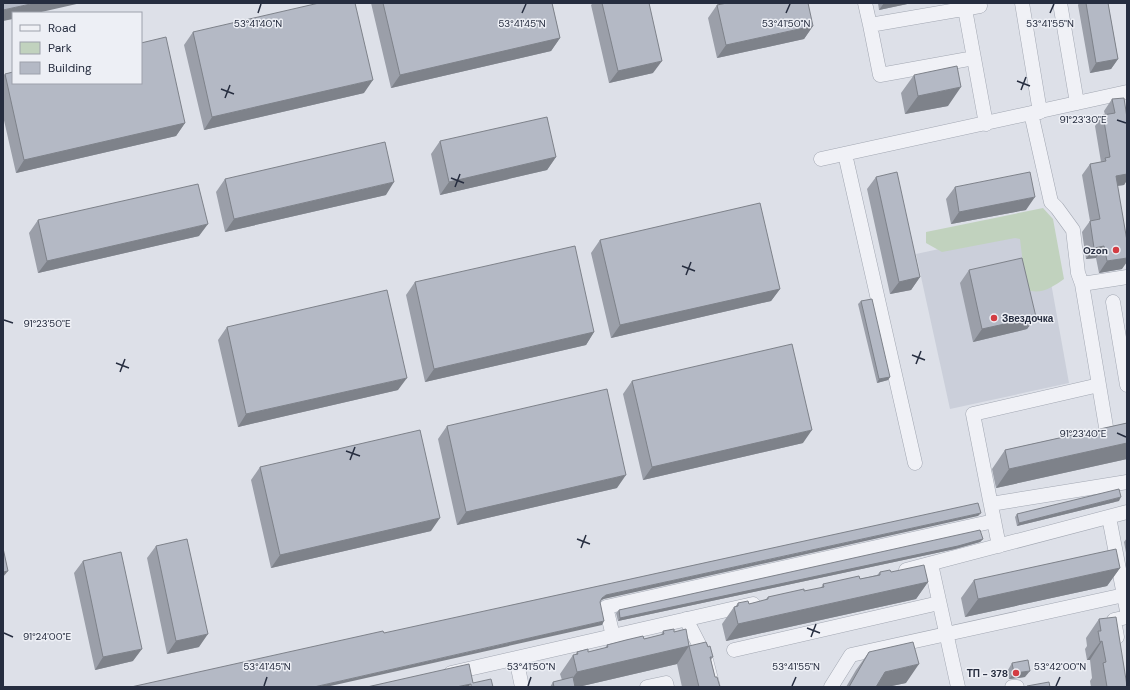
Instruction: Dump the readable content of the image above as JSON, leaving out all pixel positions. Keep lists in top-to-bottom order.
{
  "places": ["Ozon", "Звездочка", "ТП - 378"],
  "legend": ["Road", "Park", "Building"],
  "coordinates": [
    "53°41'40\"N",
    "53°41'45\"N",
    "53°41'50\"N",
    "53°41'55\"N",
    "91°23'30\"E",
    "91°23'50\"E",
    "91°23'40\"E",
    "91°24'00\"E",
    "53°42'00\"N"
  ]
}
